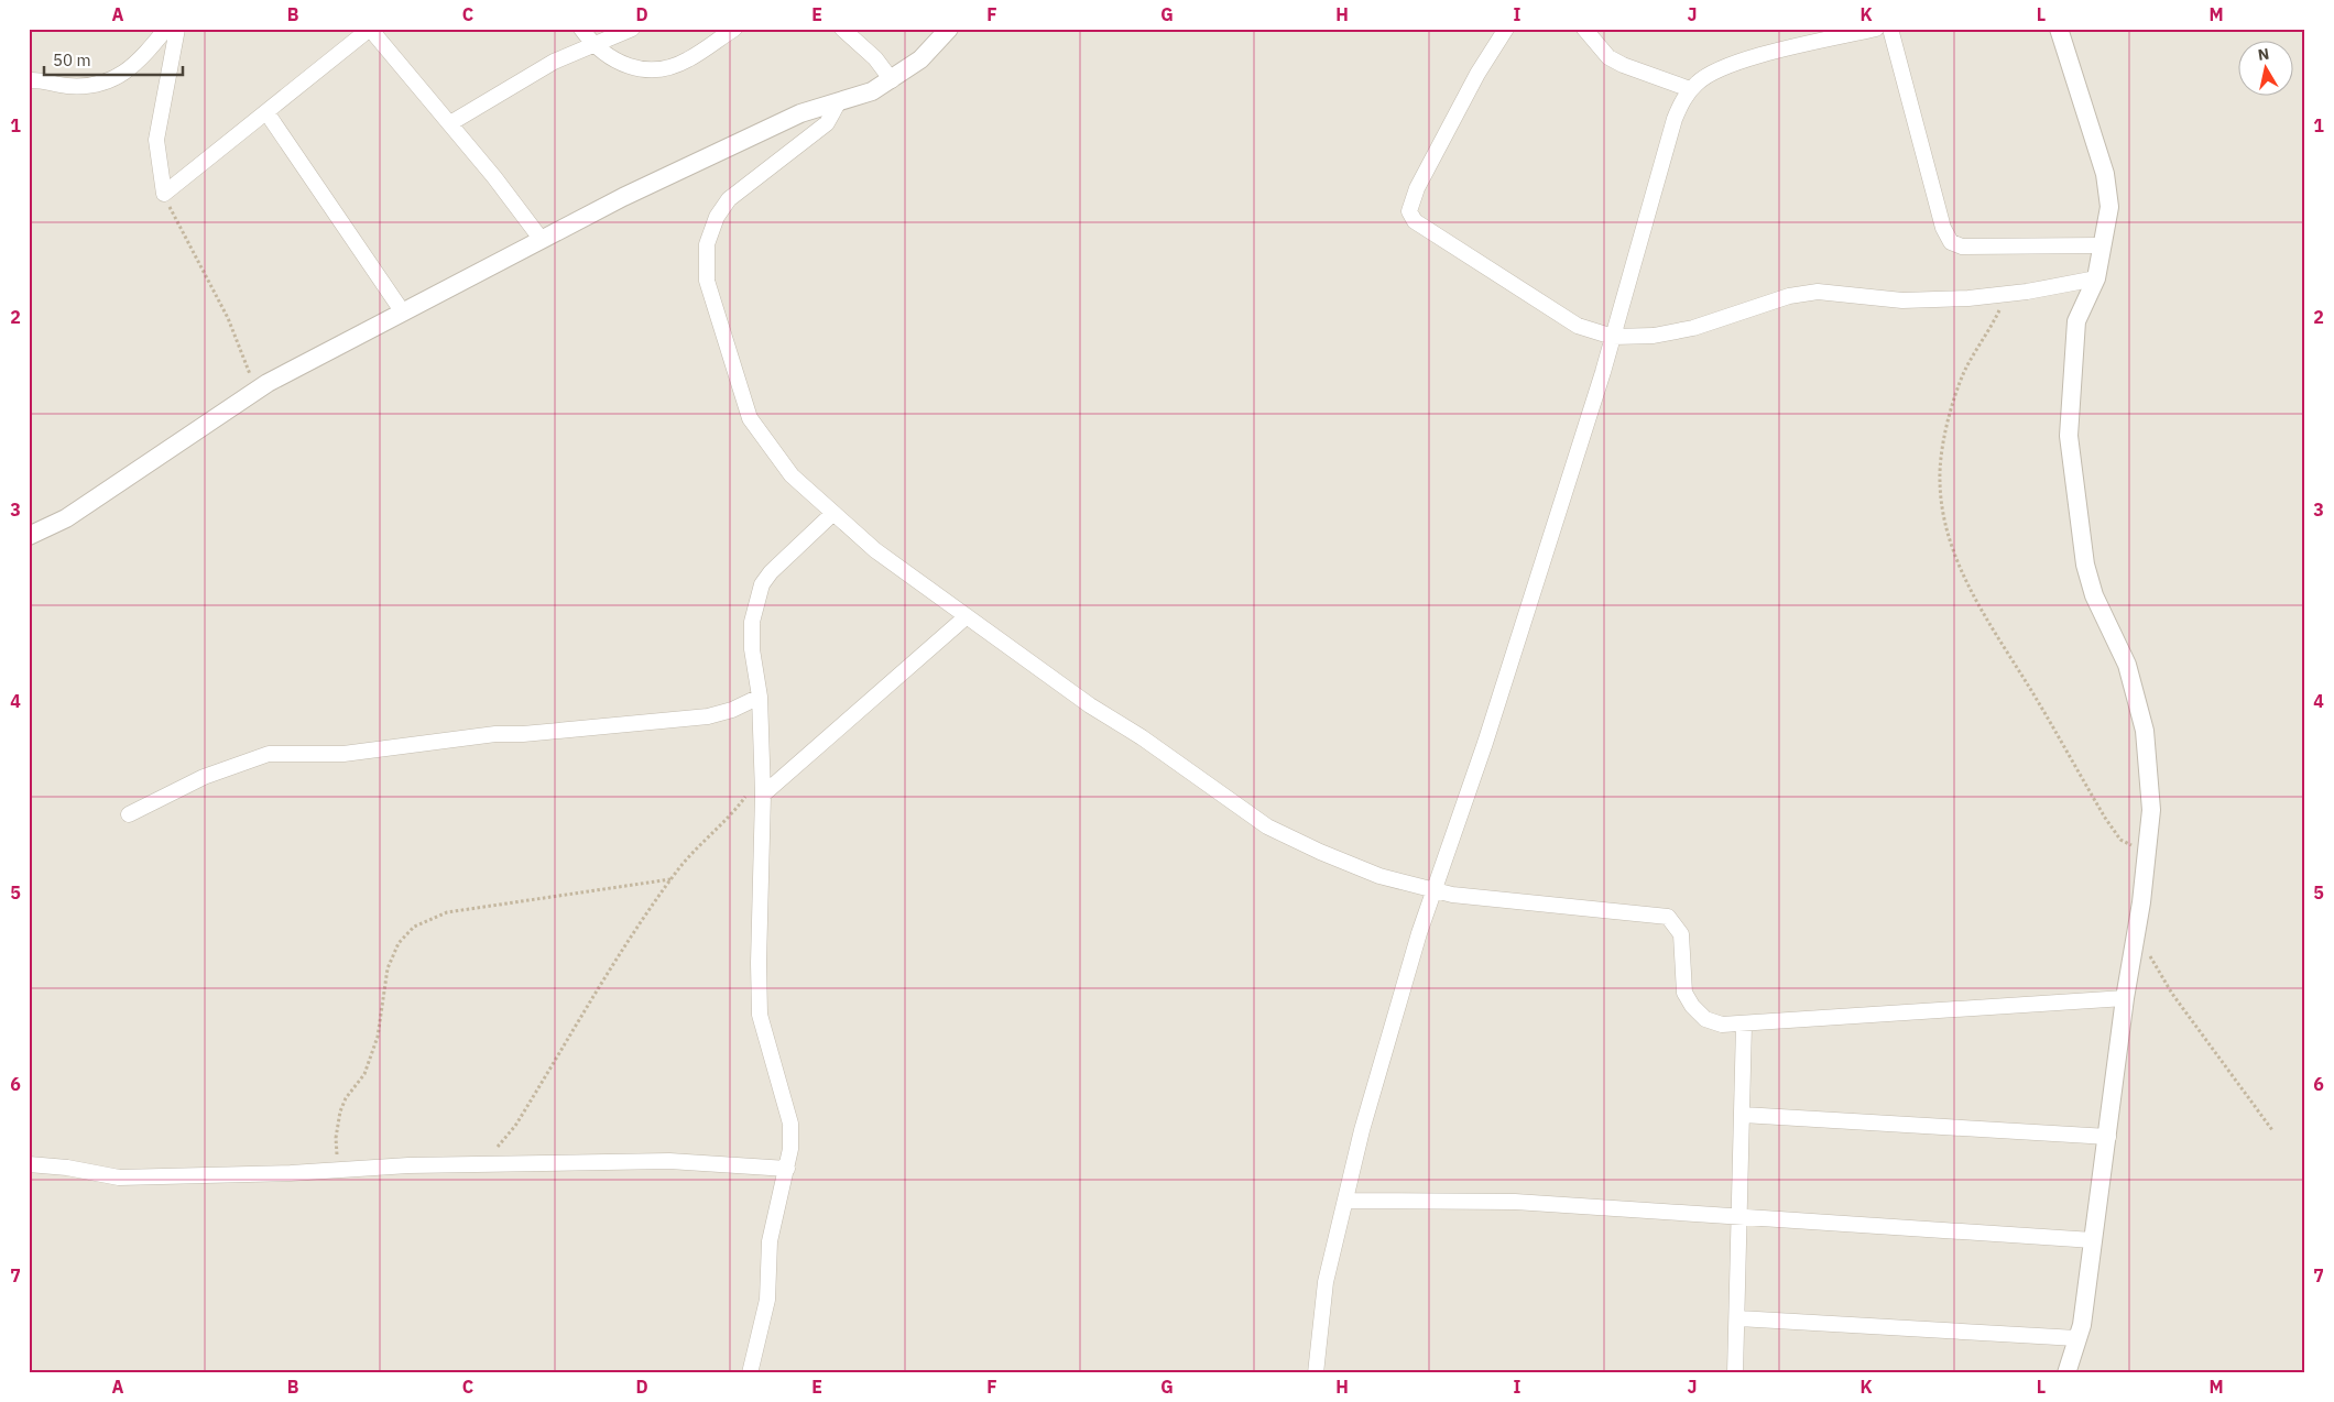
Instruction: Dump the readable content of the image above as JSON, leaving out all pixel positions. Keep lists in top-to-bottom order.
{
  "scale_bar": "50 m",
  "north": "top",
  "grid": {
    "columns": [
      "A",
      "B",
      "C",
      "D",
      "E",
      "F",
      "G",
      "H",
      "I",
      "J",
      "K",
      "L",
      "M"
    ],
    "rows": [
      "1",
      "2",
      "3",
      "4",
      "5",
      "6",
      "7"
    ]
  }
}
